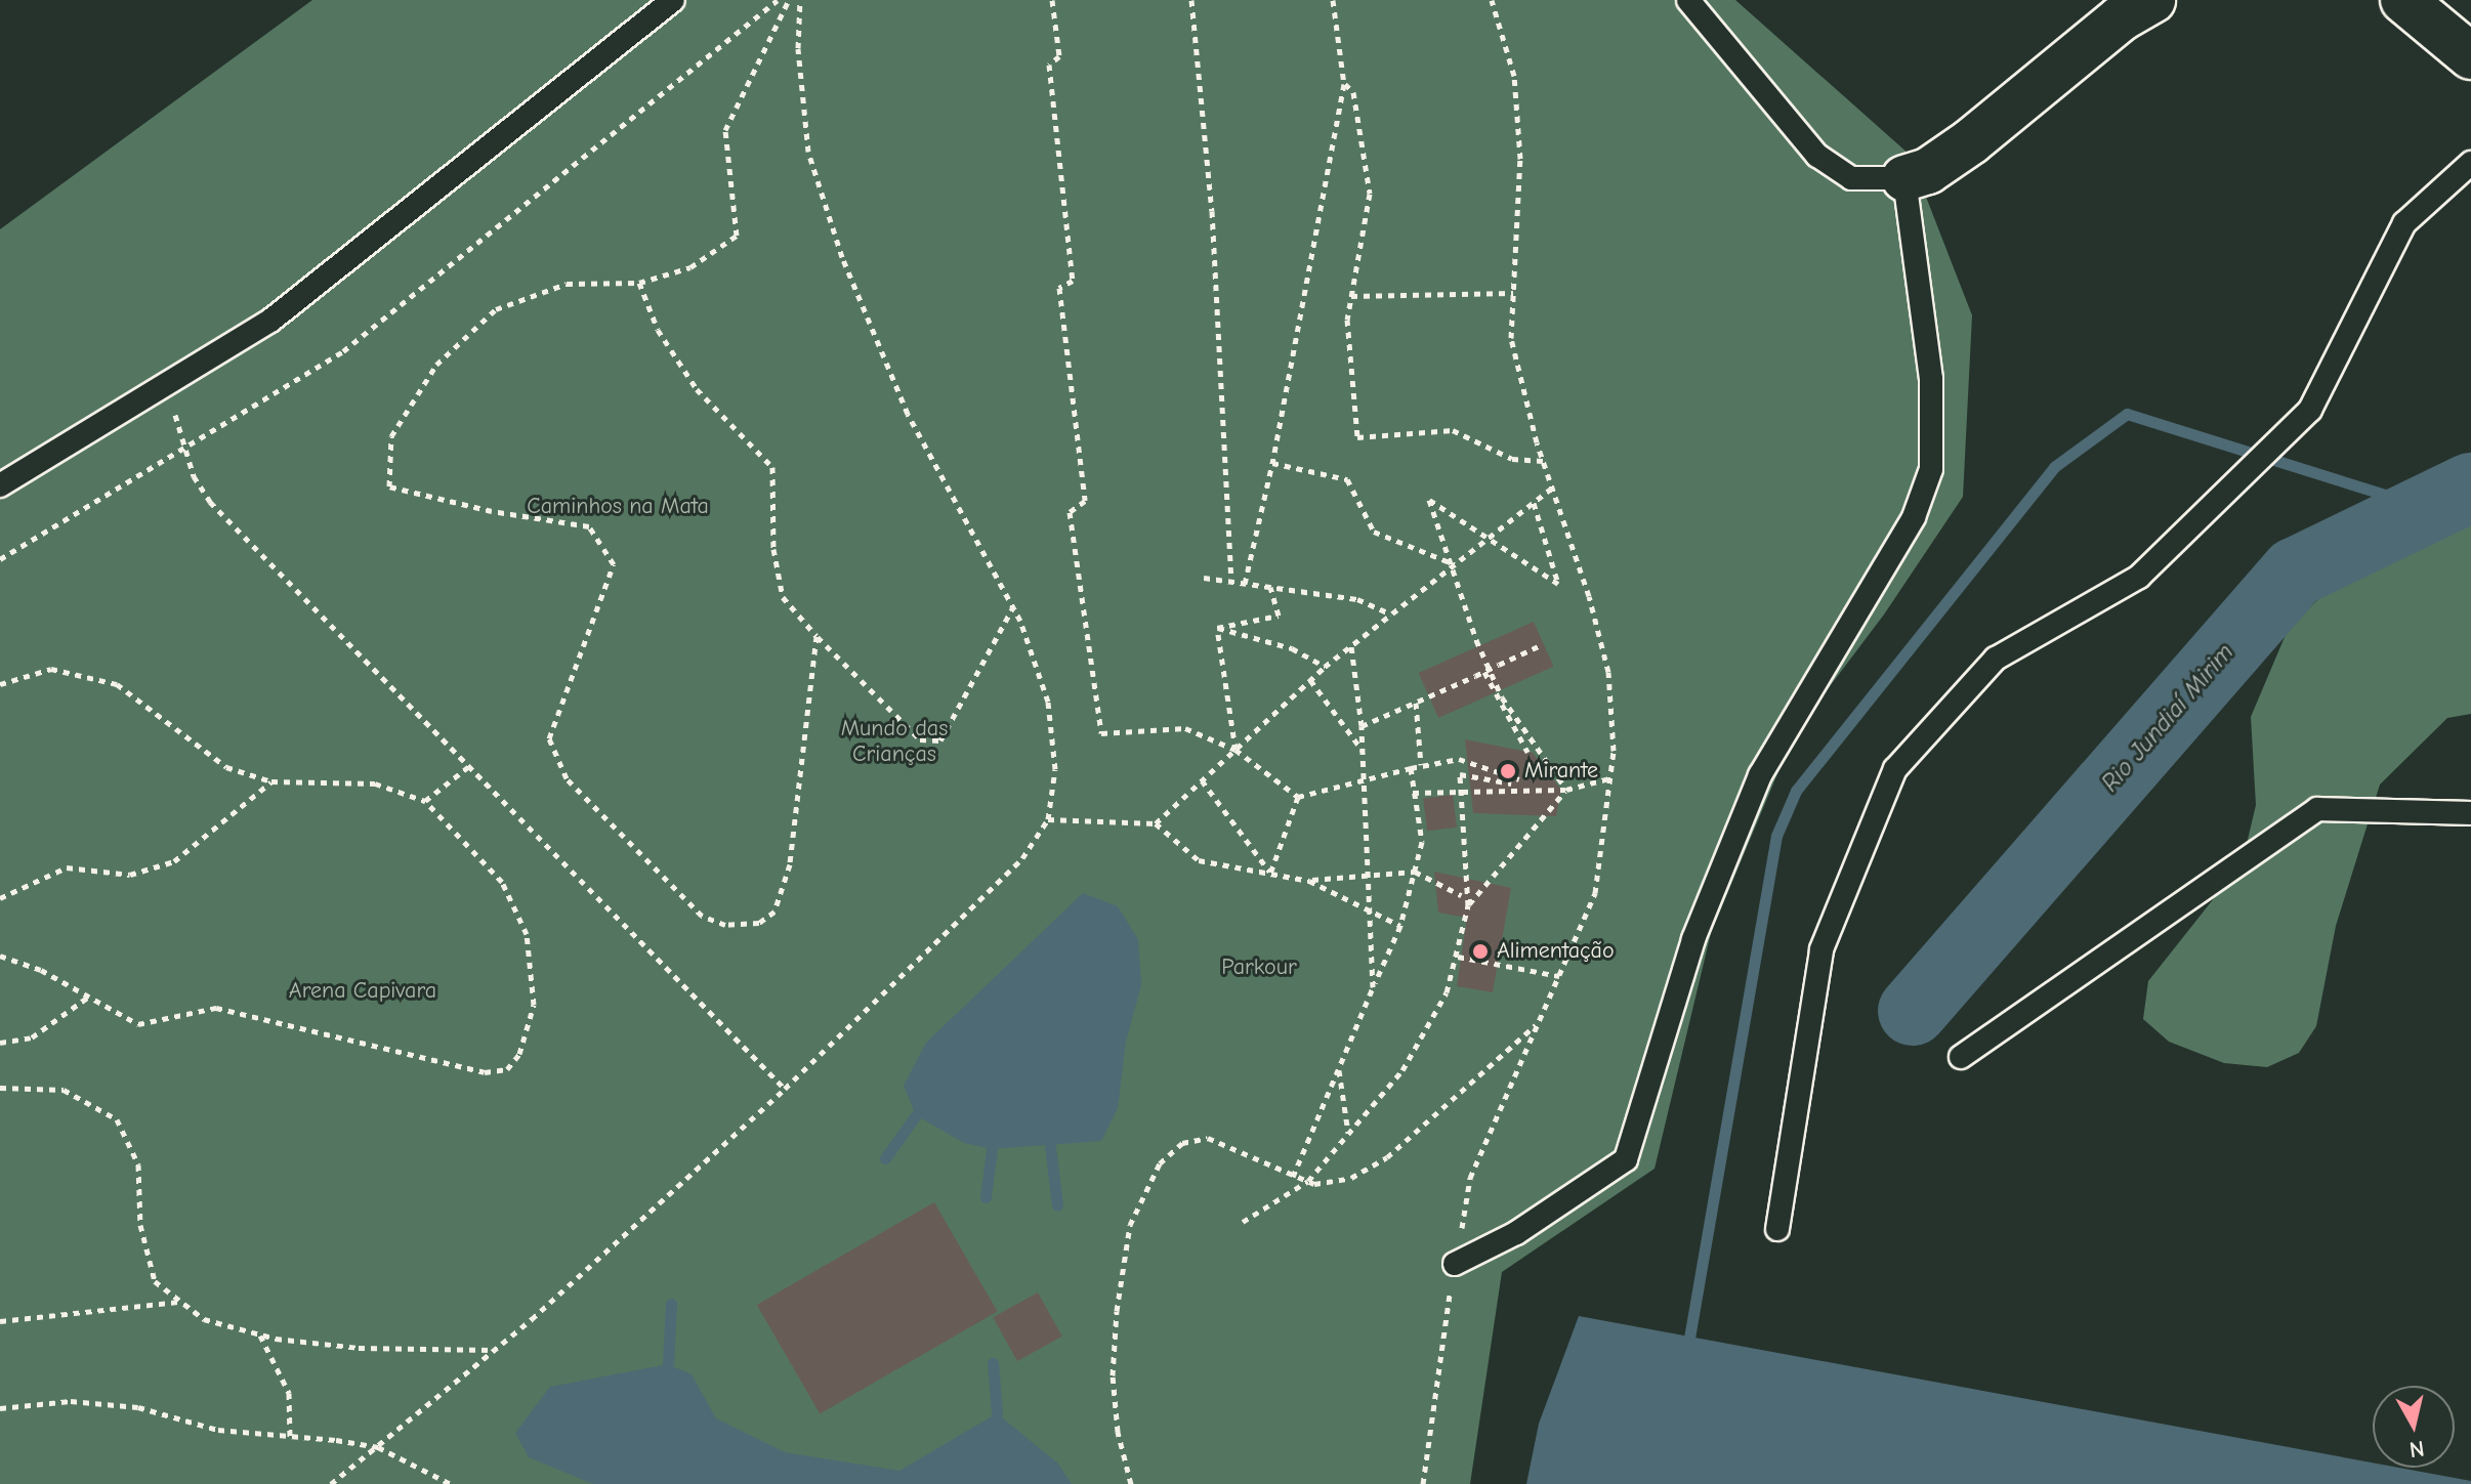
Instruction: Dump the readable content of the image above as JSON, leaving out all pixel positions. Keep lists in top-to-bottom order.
{
  "water": ["Rio Jundiaí Mirim"],
  "parks": [
    "Caminhos na Mata",
    "Mundo das Crianças",
    "Parkour",
    "Arena Capivara"
  ],
  "places": ["Mirante", "Alimentação"],
  "north": "bottom"
}
